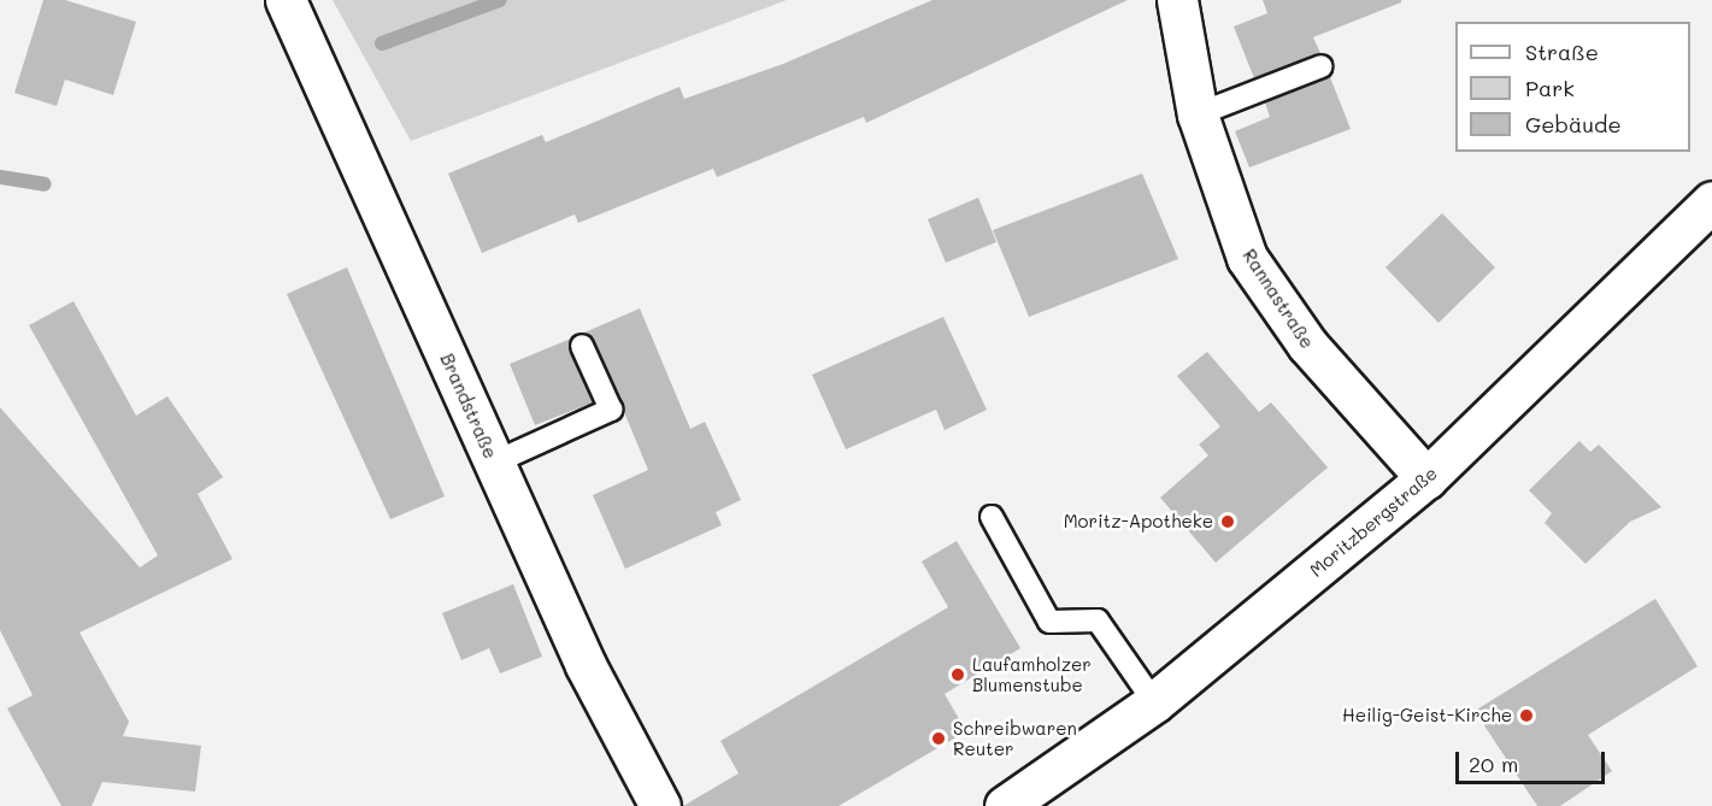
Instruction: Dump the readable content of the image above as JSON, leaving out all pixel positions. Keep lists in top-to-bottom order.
{
  "streets": {
    "street": ["Rannastraße", "Brandstraße", "Moritzbergstraße"]
  },
  "crossings": [
    ["Rannastraße", "Moritzbergstraße"]
  ],
  "places": [
    "Moritz-Apotheke",
    "Laufamholzer Blumenstube",
    "Heilig-Geist-Kirche",
    "Schreibwaren Reuter"
  ],
  "legend": ["Straße", "Park", "Gebäude"],
  "scale_bar": "20 m"
}
